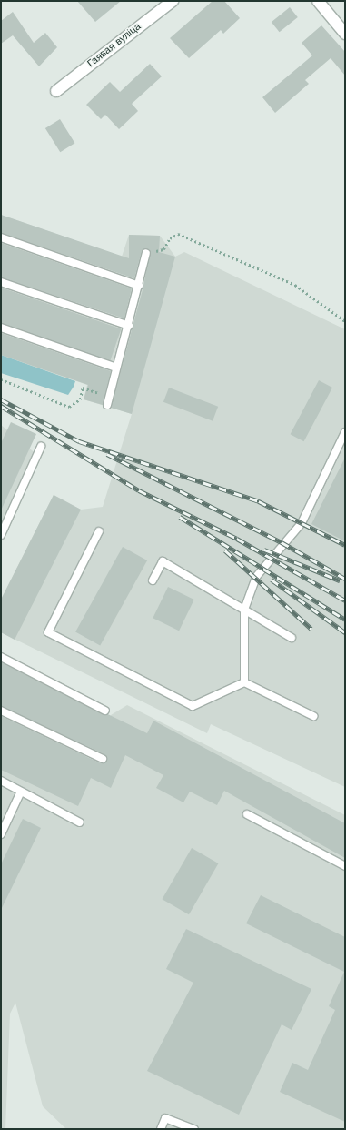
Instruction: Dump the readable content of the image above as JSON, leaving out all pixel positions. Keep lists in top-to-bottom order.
{
  "streets": {
    "street": ["Гаявая вуліца"]
  }
}
